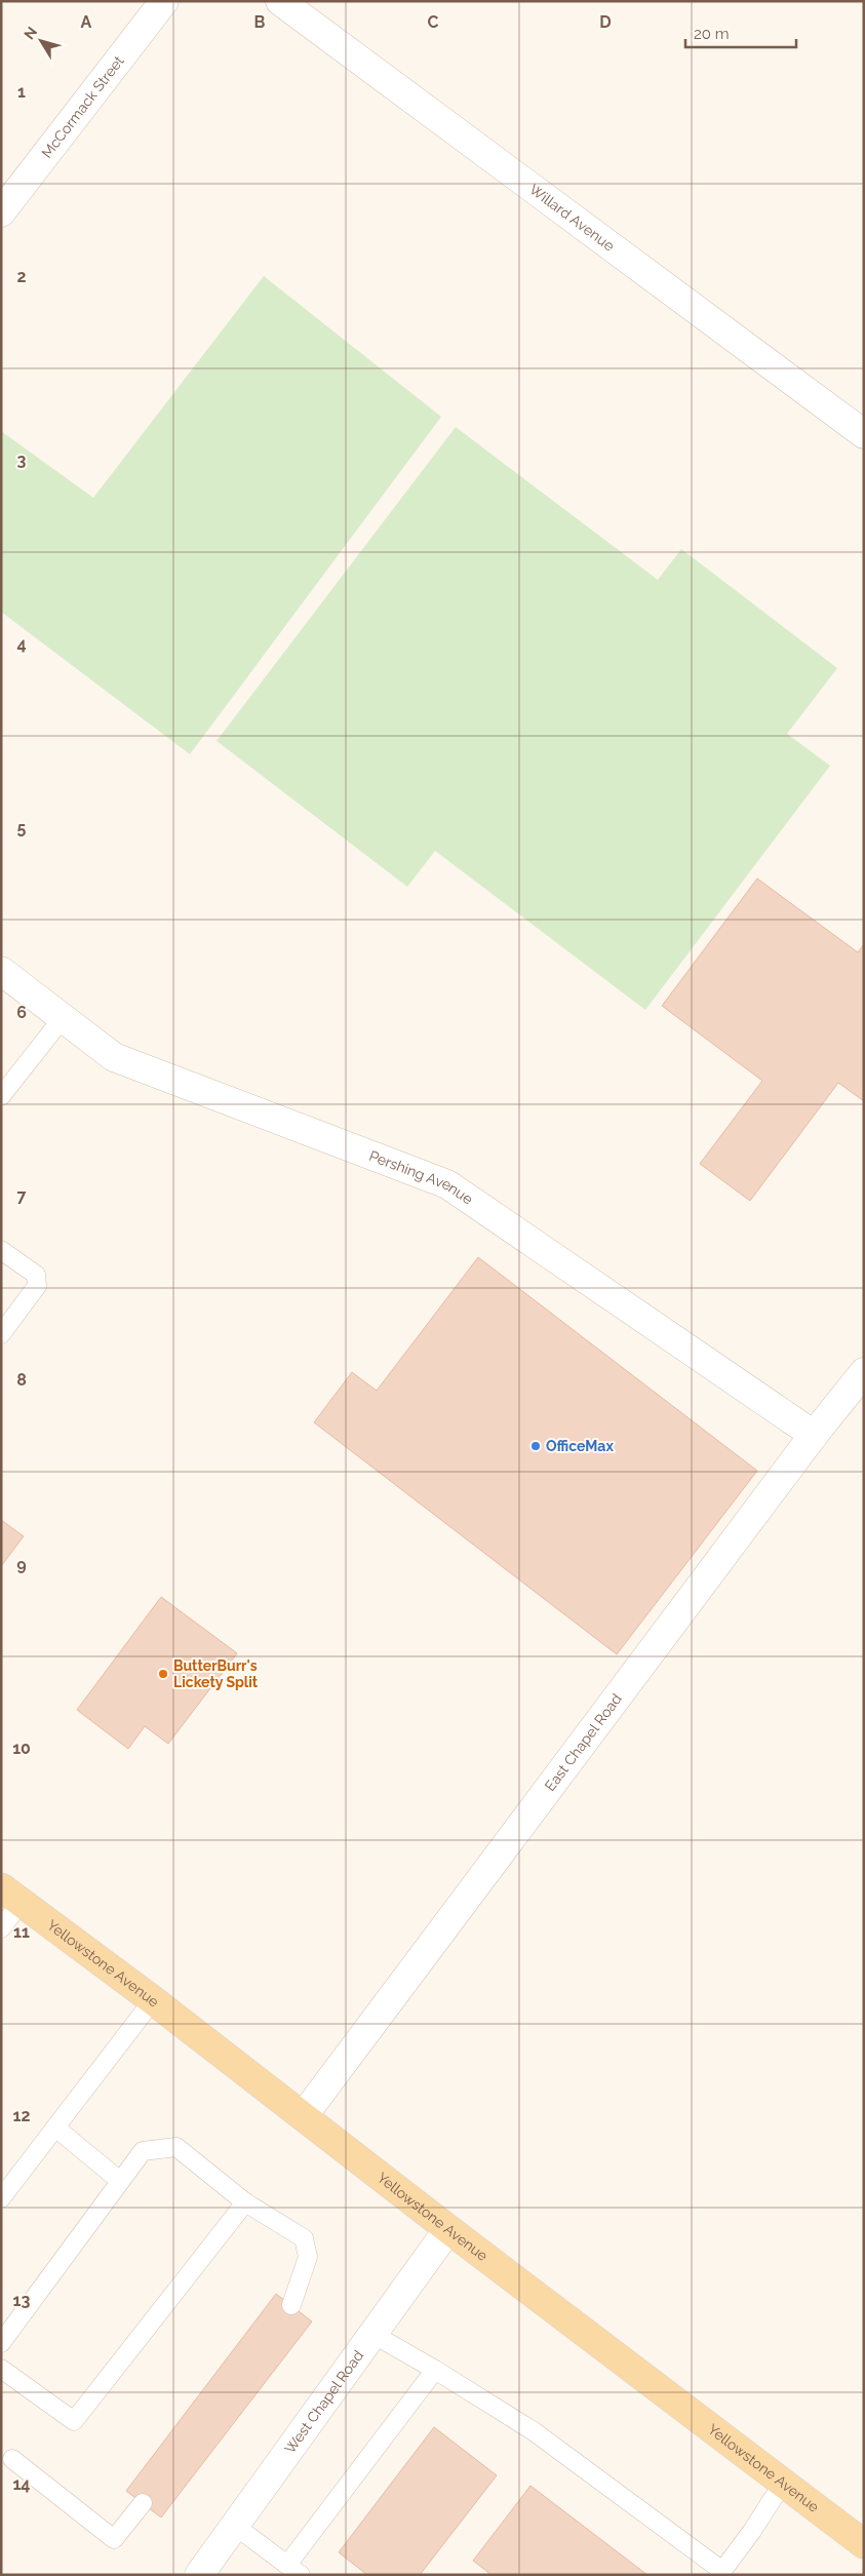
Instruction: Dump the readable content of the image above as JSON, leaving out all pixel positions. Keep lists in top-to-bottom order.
{
  "streets": {
    "main road": ["Yellowstone Avenue"],
    "street": [
      "McCormack Street",
      "Willard Avenue",
      "Pershing Avenue",
      "East Chapel Road",
      "West Chapel Road"
    ]
  },
  "crossings": [
    ["Pershing Avenue", "East Chapel Road"],
    ["East Chapel Road", "Yellowstone Avenue"],
    ["Yellowstone Avenue", "West Chapel Road"]
  ],
  "places": ["OfficeMax", "ButterBurr's Lickety Split"],
  "scale_bar": "20 m",
  "north": "top left",
  "grid": {
    "columns": [
      "A",
      "B",
      "C",
      "D"
    ],
    "rows": [
      "1",
      "2",
      "3",
      "4",
      "5",
      "6",
      "7",
      "8",
      "9",
      "10",
      "11",
      "12",
      "13",
      "14"
    ]
  }
}
